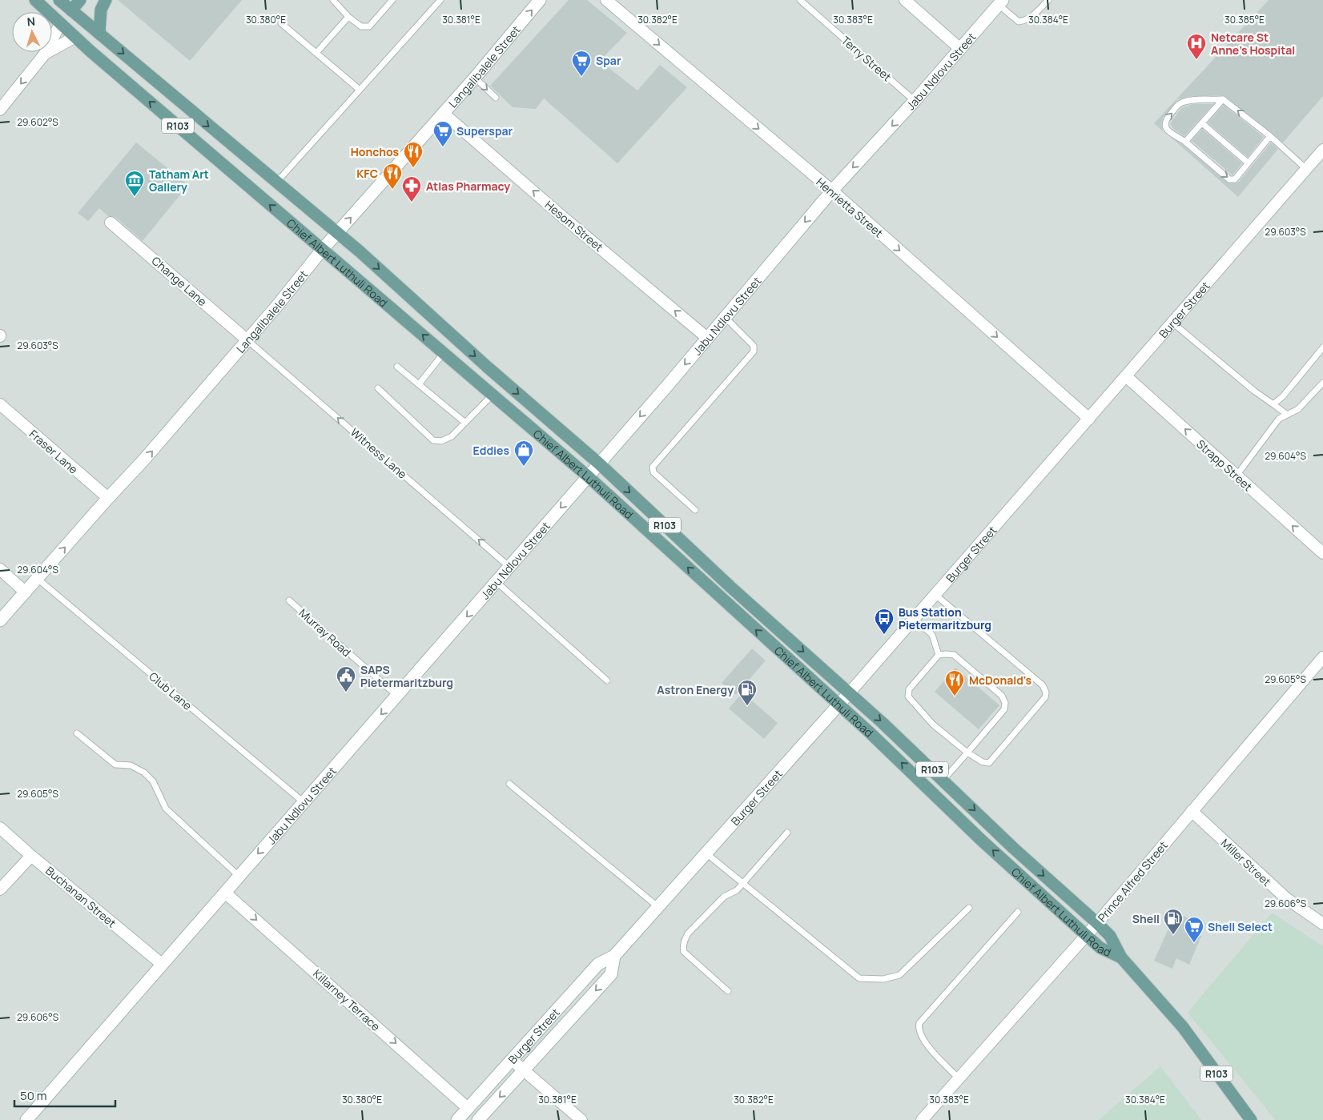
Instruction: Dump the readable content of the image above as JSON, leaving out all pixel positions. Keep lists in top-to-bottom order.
{
  "streets": {
    "main road": ["R103", "Chief Albert Luthuli Road"],
    "street": [
      "Langalibalele Street",
      "Jabu Ndlovu Street",
      "Henrietta Street",
      "Hesom Street",
      "Change Lane",
      "Burger Street",
      "Fraser Lane",
      "Strapp Street",
      "Miller Street",
      "Prince Alfred Street",
      "Buchanan Street",
      "Killarney Terrace"
    ],
    "lane": [
      "Terry Street",
      "Witness Lane",
      "Murray Road",
      "Club Lane"
    ]
  },
  "crossings": [
    ["Terry Street", "Jabu Ndlovu Street"],
    ["Langalibalele Street", "Hesom Street"],
    ["Langalibalele Street", "Chief Albert Luthuli Road"],
    ["Langalibalele Street", "Change Lane"],
    ["Langalibalele Street", "Fraser Lane"],
    ["Langalibalele Street", "Witness Lane"],
    ["Langalibalele Street", "Club Lane"],
    ["Jabu Ndlovu Street", "Henrietta Street"],
    ["Jabu Ndlovu Street", "Hesom Street"],
    ["Jabu Ndlovu Street", "Chief Albert Luthuli Road"],
    ["Jabu Ndlovu Street", "Witness Lane"],
    ["Jabu Ndlovu Street", "Murray Road"],
    ["Jabu Ndlovu Street", "Club Lane"],
    ["Jabu Ndlovu Street", "Buchanan Street"],
    ["Jabu Ndlovu Street", "Killarney Terrace"],
    ["Henrietta Street", "Burger Street"],
    ["Chief Albert Luthuli Road", "Burger Street"],
    ["Chief Albert Luthuli Road", "Prince Alfred Street"],
    ["Change Lane", "Witness Lane"],
    ["Burger Street", "Strapp Street"],
    ["Burger Street", "Killarney Terrace"],
    ["Miller Street", "Prince Alfred Street"]
  ],
  "one_way": [
    "Langalibalele Street",
    "Jabu Ndlovu Street",
    "Henrietta Street",
    "Hesom Street",
    "Witness Lane",
    "Strapp Street",
    "Killarney Terrace"
  ],
  "places": {
    "hospital": ["Netcare St Anne's Hospital"],
    "supermarket": ["Spar", "Superspar", "Shell Select"],
    "restaurant": ["Honchos", "KFC", "McDonald's"],
    "museum": ["Tatham Art Gallery"],
    "pharmacy": ["Atlas Pharmacy"],
    "shop": ["Eddies"],
    "bus stop": ["Bus Station Pietermaritzburg"],
    "public building": ["SAPS Pietermaritzburg"],
    "fuel station": ["Astron Energy", "Shell"]
  },
  "scale_bar": "50 m",
  "north": "top",
  "coordinates": [
    "30.380°E",
    "30.381°E",
    "30.382°E",
    "30.383°E",
    "30.384°E",
    "30.385°E",
    "29.602°S",
    "29.603°S",
    "29.604°S",
    "29.605°S",
    "29.606°S"
  ]
}
